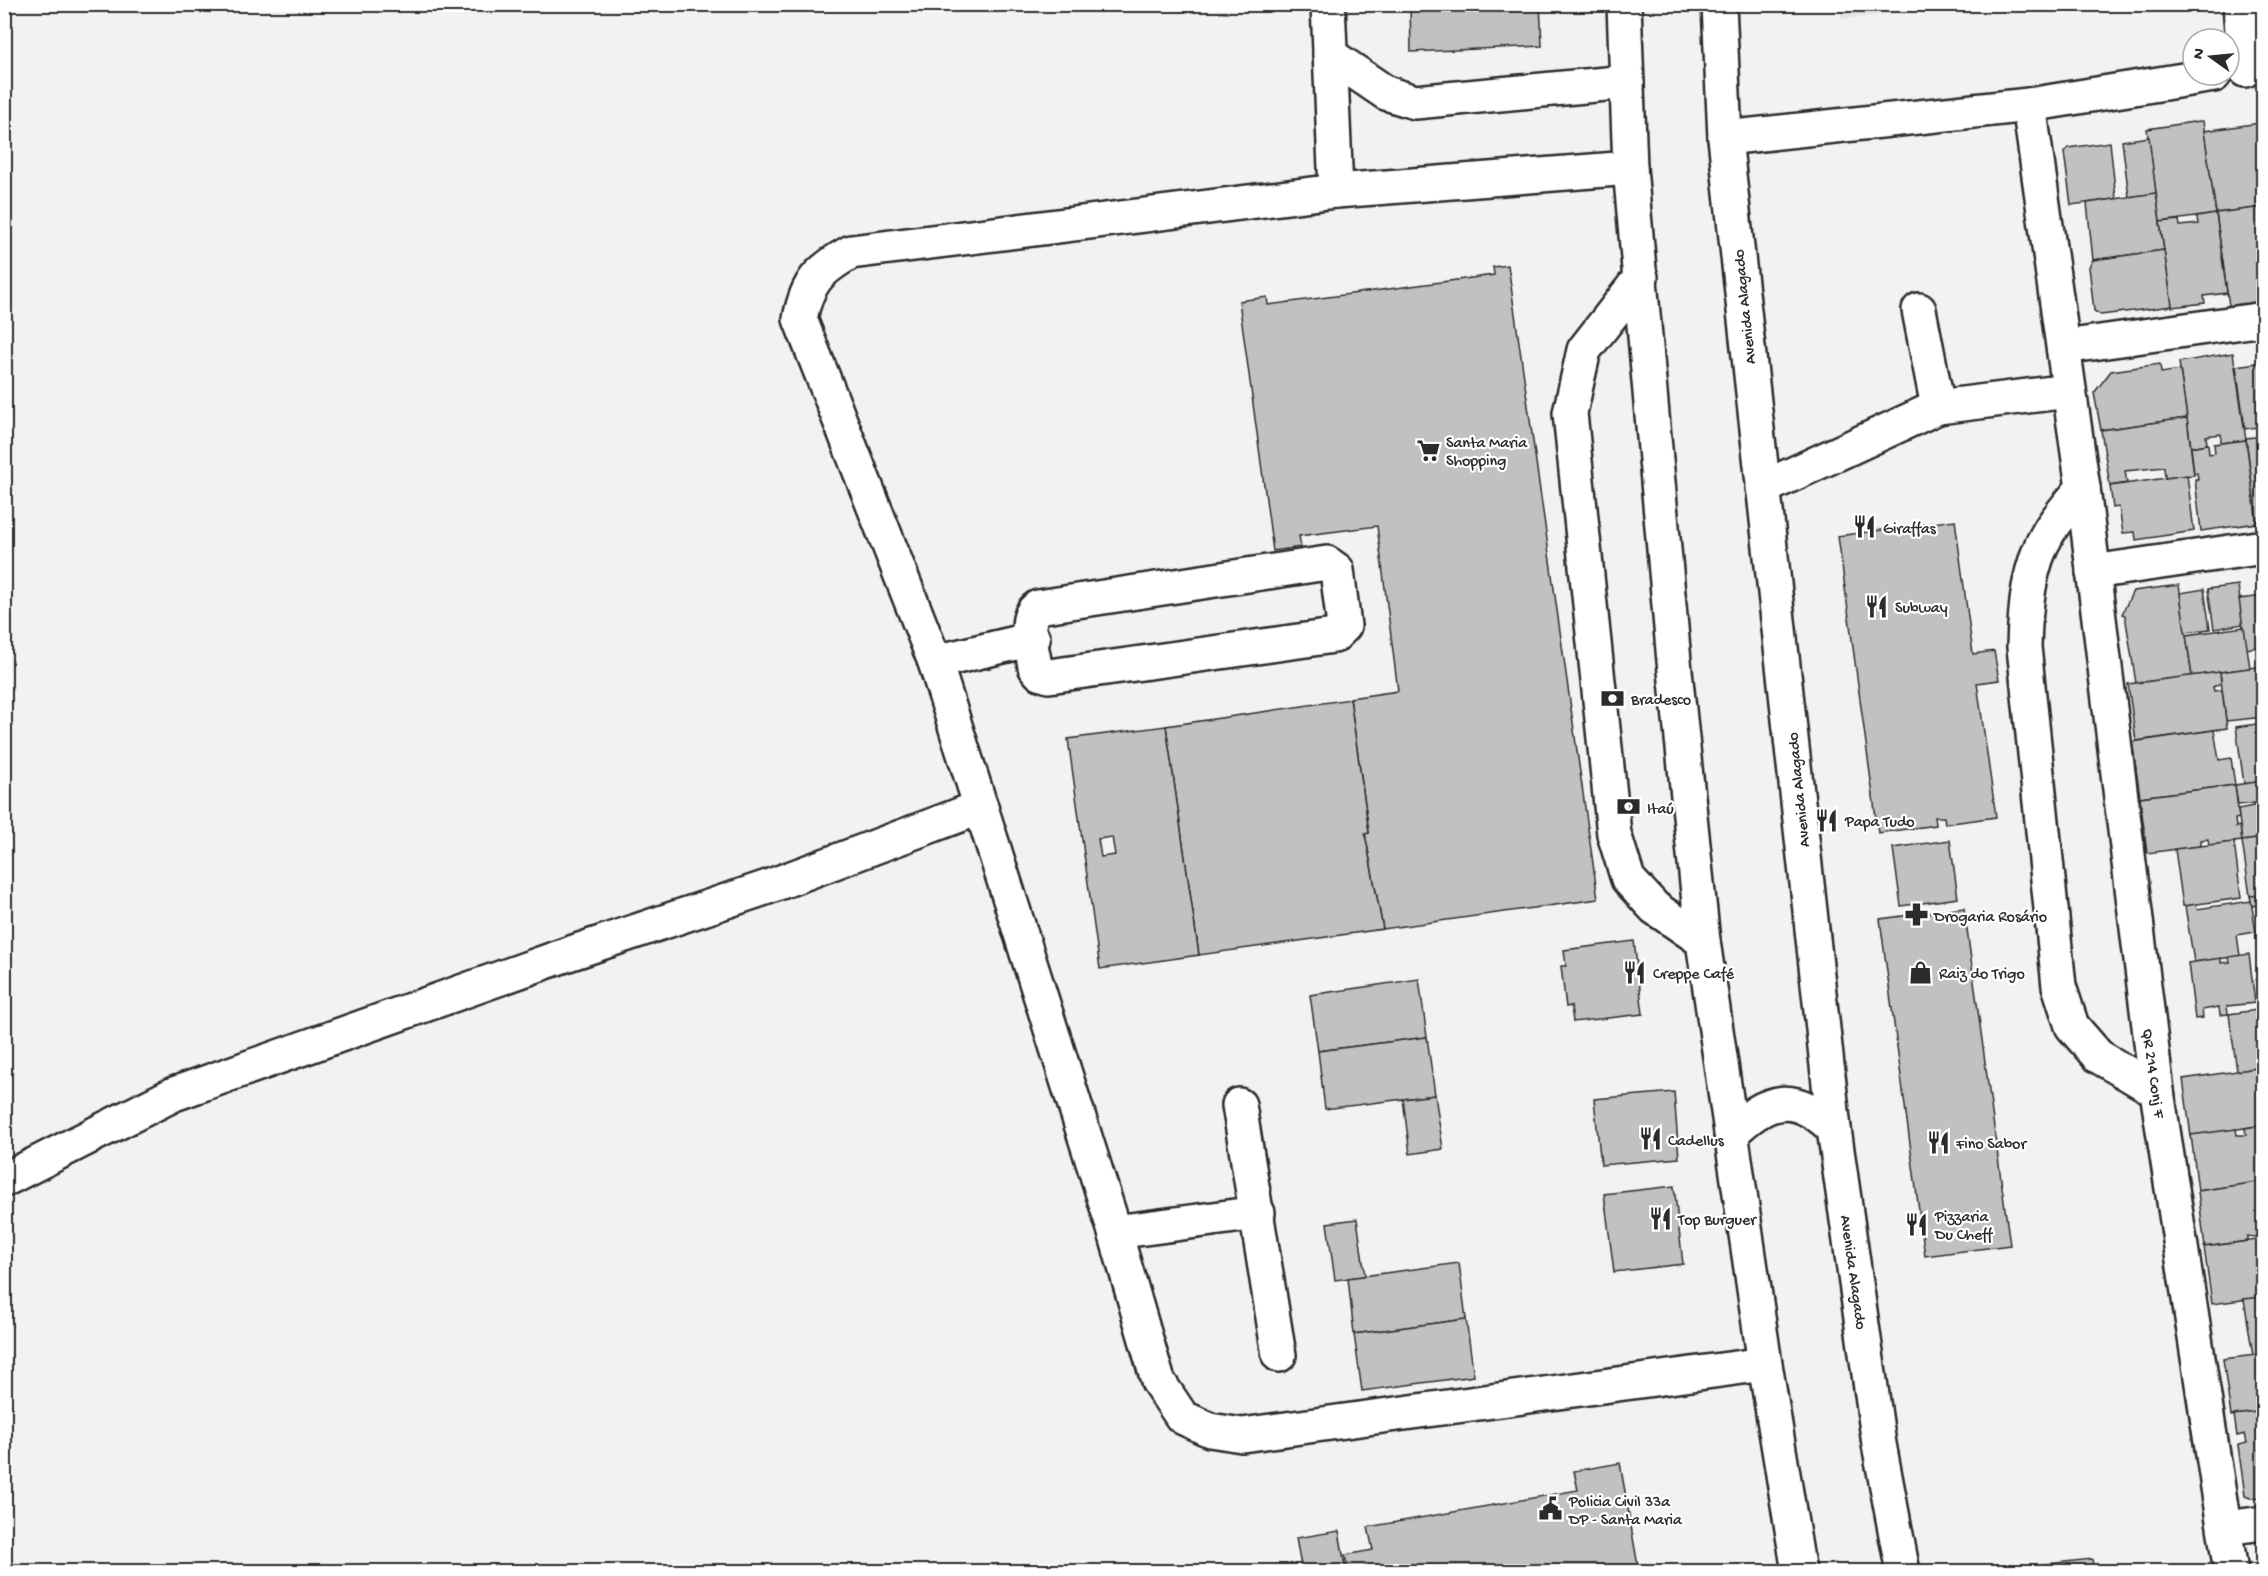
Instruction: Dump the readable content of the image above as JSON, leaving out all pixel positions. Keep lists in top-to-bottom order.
{
  "streets": {
    "street": ["Avenida Alagado", "QR 214 Conj F"]
  },
  "places": {
    "supermarket": ["Santa Maria Shopping"],
    "restaurant": [
      "Giraffas",
      "Subway",
      "Papa Tudo",
      "Creppe Café",
      "Cadellus",
      "Fino Sabor",
      "Top Burguer",
      "Pizzaria Du Cheff"
    ],
    "bank": ["Bradesco", "Itaú"],
    "pharmacy": ["Drogaria Rosário"],
    "shop": ["Raiz do Trigo"],
    "public building": ["Policia Civil 33a DP - Santa Maria"]
  },
  "north": "left"
}
